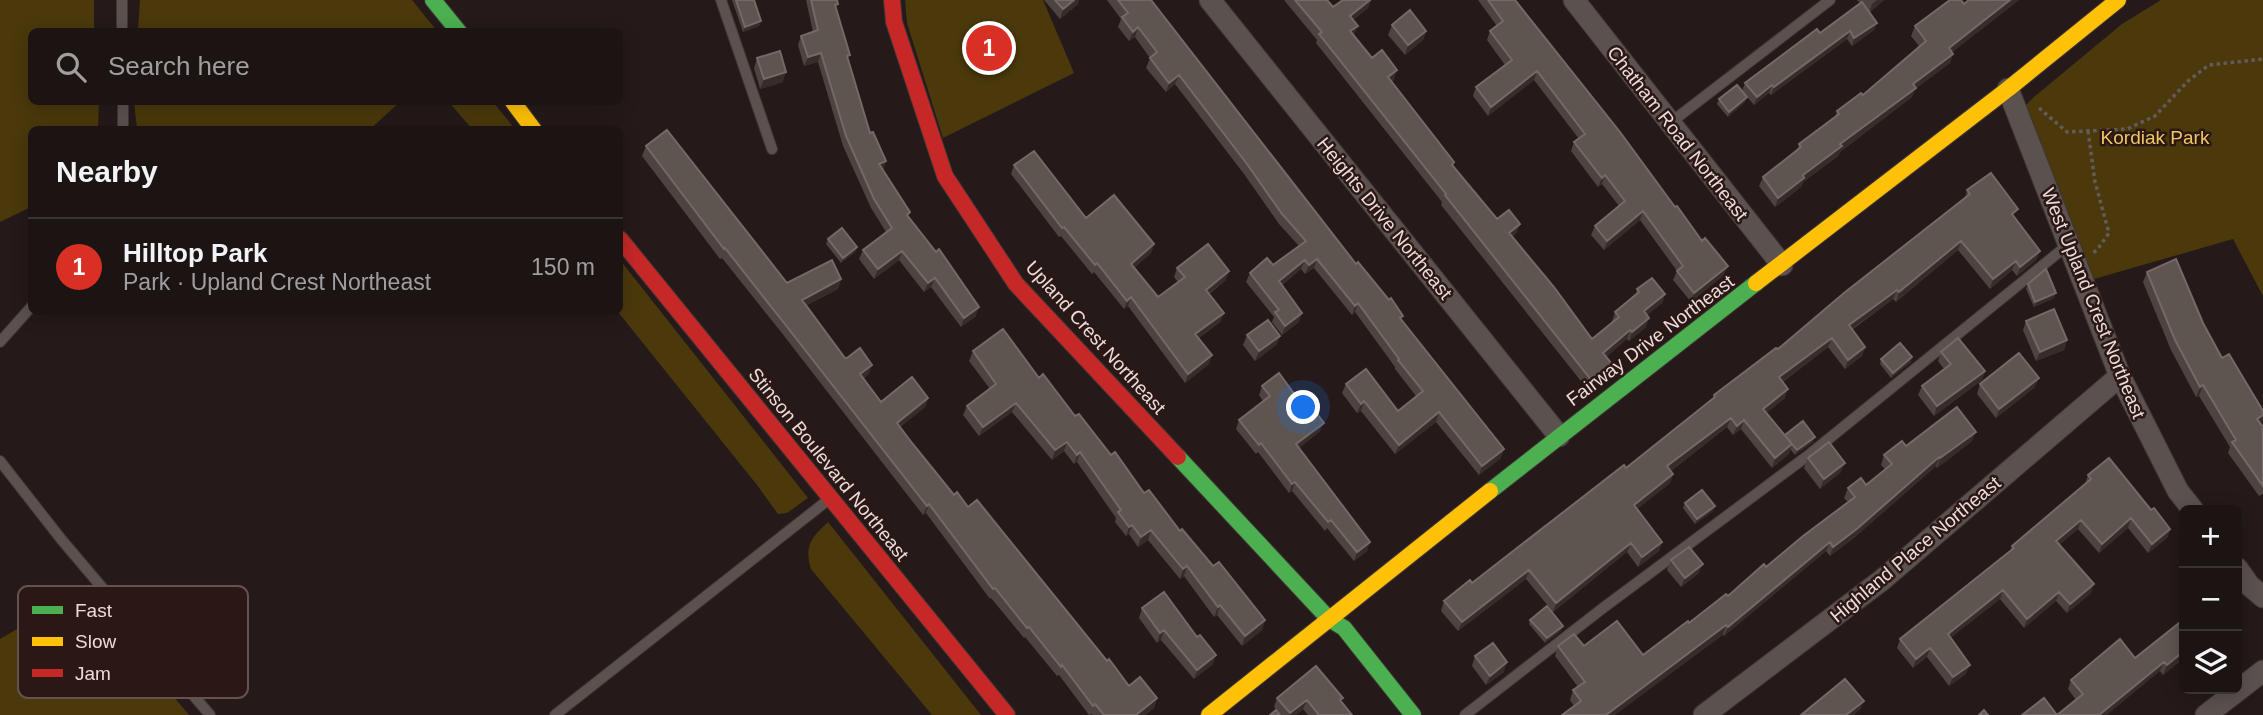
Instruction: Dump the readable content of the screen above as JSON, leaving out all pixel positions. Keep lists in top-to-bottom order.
{
  "streets": {
    "street": [
      "Chatham Road Northeast",
      "Heights Drive Northeast",
      "West Upland Crest Northeast",
      "Upland Crest Northeast",
      "Fairway Drive Northeast",
      "Stinson Boulevard Northeast",
      "Highland Place Northeast"
    ]
  },
  "crossings": [
    ["Chatham Road Northeast", "Fairway Drive Northeast"],
    ["Heights Drive Northeast", "Fairway Drive Northeast"],
    ["West Upland Crest Northeast", "Fairway Drive Northeast"],
    ["West Upland Crest Northeast", "Highland Place Northeast"],
    ["Upland Crest Northeast", "Fairway Drive Northeast"]
  ],
  "parks": ["Kordiak Park"],
  "legend": ["Fast", "Slow", "Jam"],
  "page": {
    "pins": "1",
    "search": "Search here",
    "heading": "Nearby",
    "list": [
      {
        "mark": "1",
        "name": "Hilltop Park",
        "note": "Park · Upland Crest Northeast",
        "value": "150 m"
      }
    ],
    "map_buttons": ["+", "−"]
  }
}
